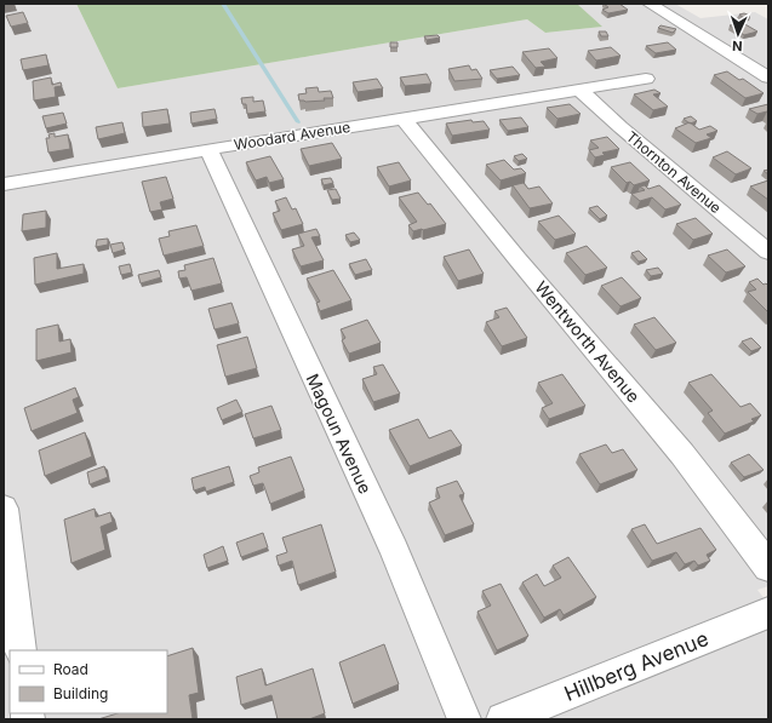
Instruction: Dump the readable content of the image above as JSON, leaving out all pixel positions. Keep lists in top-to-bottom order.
{
  "streets": {
    "street": [
      "Woodard Avenue",
      "Thornton Avenue",
      "Wentworth Avenue",
      "Magoun Avenue",
      "Hillberg Avenue"
    ]
  },
  "crossings": [
    ["Woodard Avenue", "Thornton Avenue"],
    ["Woodard Avenue", "Wentworth Avenue"],
    ["Woodard Avenue", "Magoun Avenue"]
  ],
  "legend": ["Road", "Building"],
  "north": "bottom"
}
